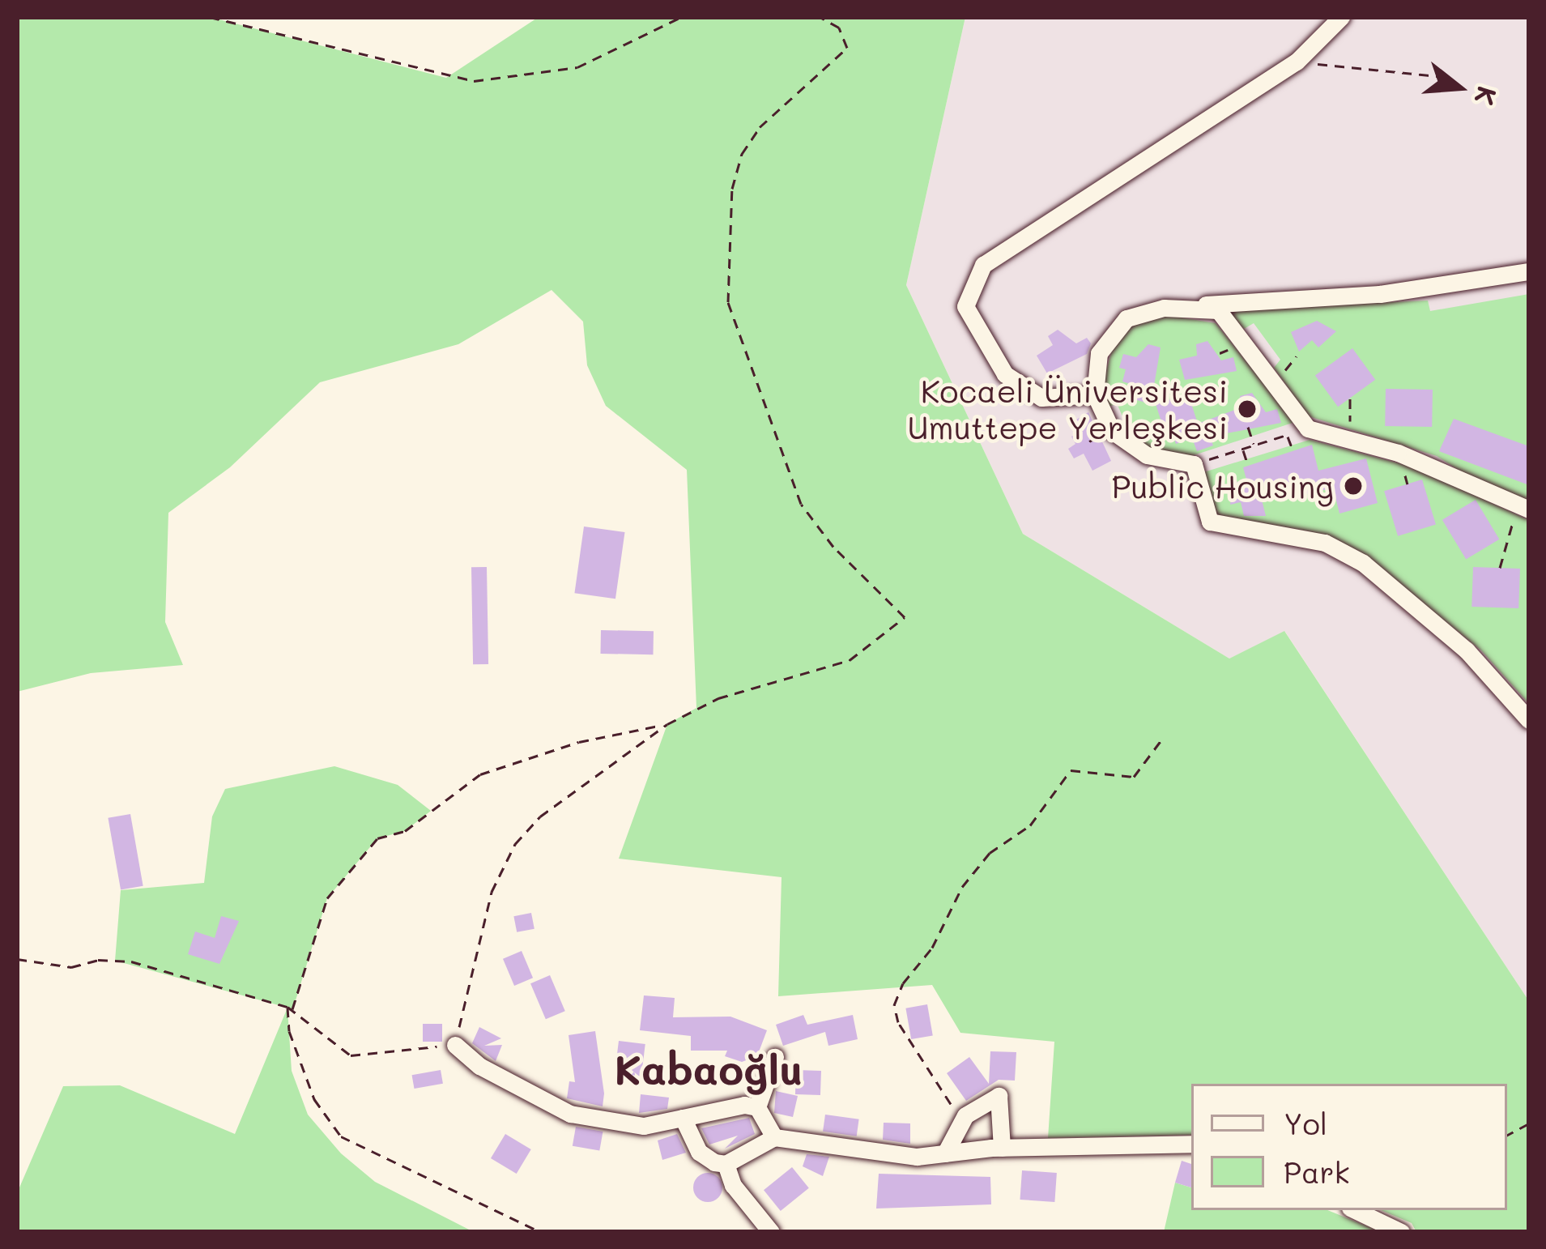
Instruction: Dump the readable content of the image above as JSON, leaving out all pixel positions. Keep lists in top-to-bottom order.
{
  "districts": ["Kabaoğlu"],
  "places": ["Kocaeli Üniversitesi Umuttepe Yerleşkesi", "Public Housing"],
  "legend": ["Yol", "Park"],
  "north": "right"
}
